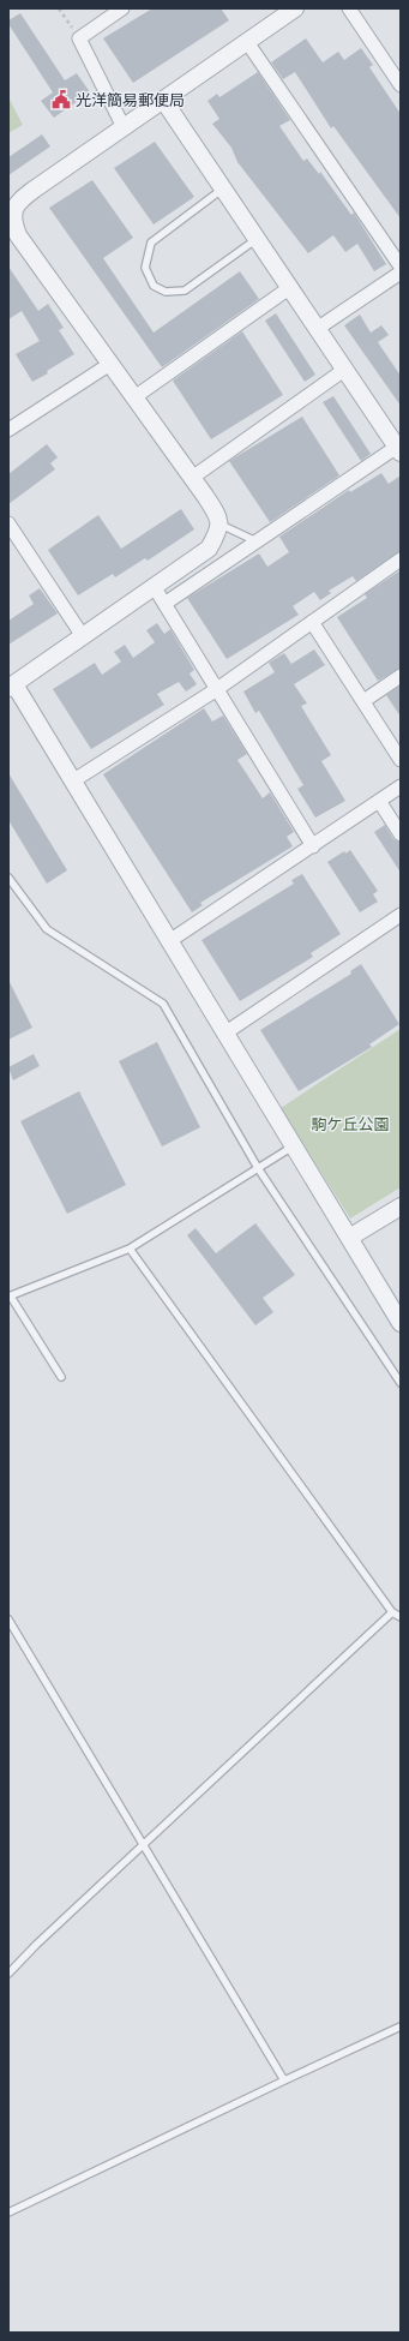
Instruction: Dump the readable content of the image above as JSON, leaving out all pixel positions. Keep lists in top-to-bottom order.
{
  "parks": ["駒ケ丘公園"],
  "places": {
    "public building": ["光洋簡易郵便局"]
  }
}
